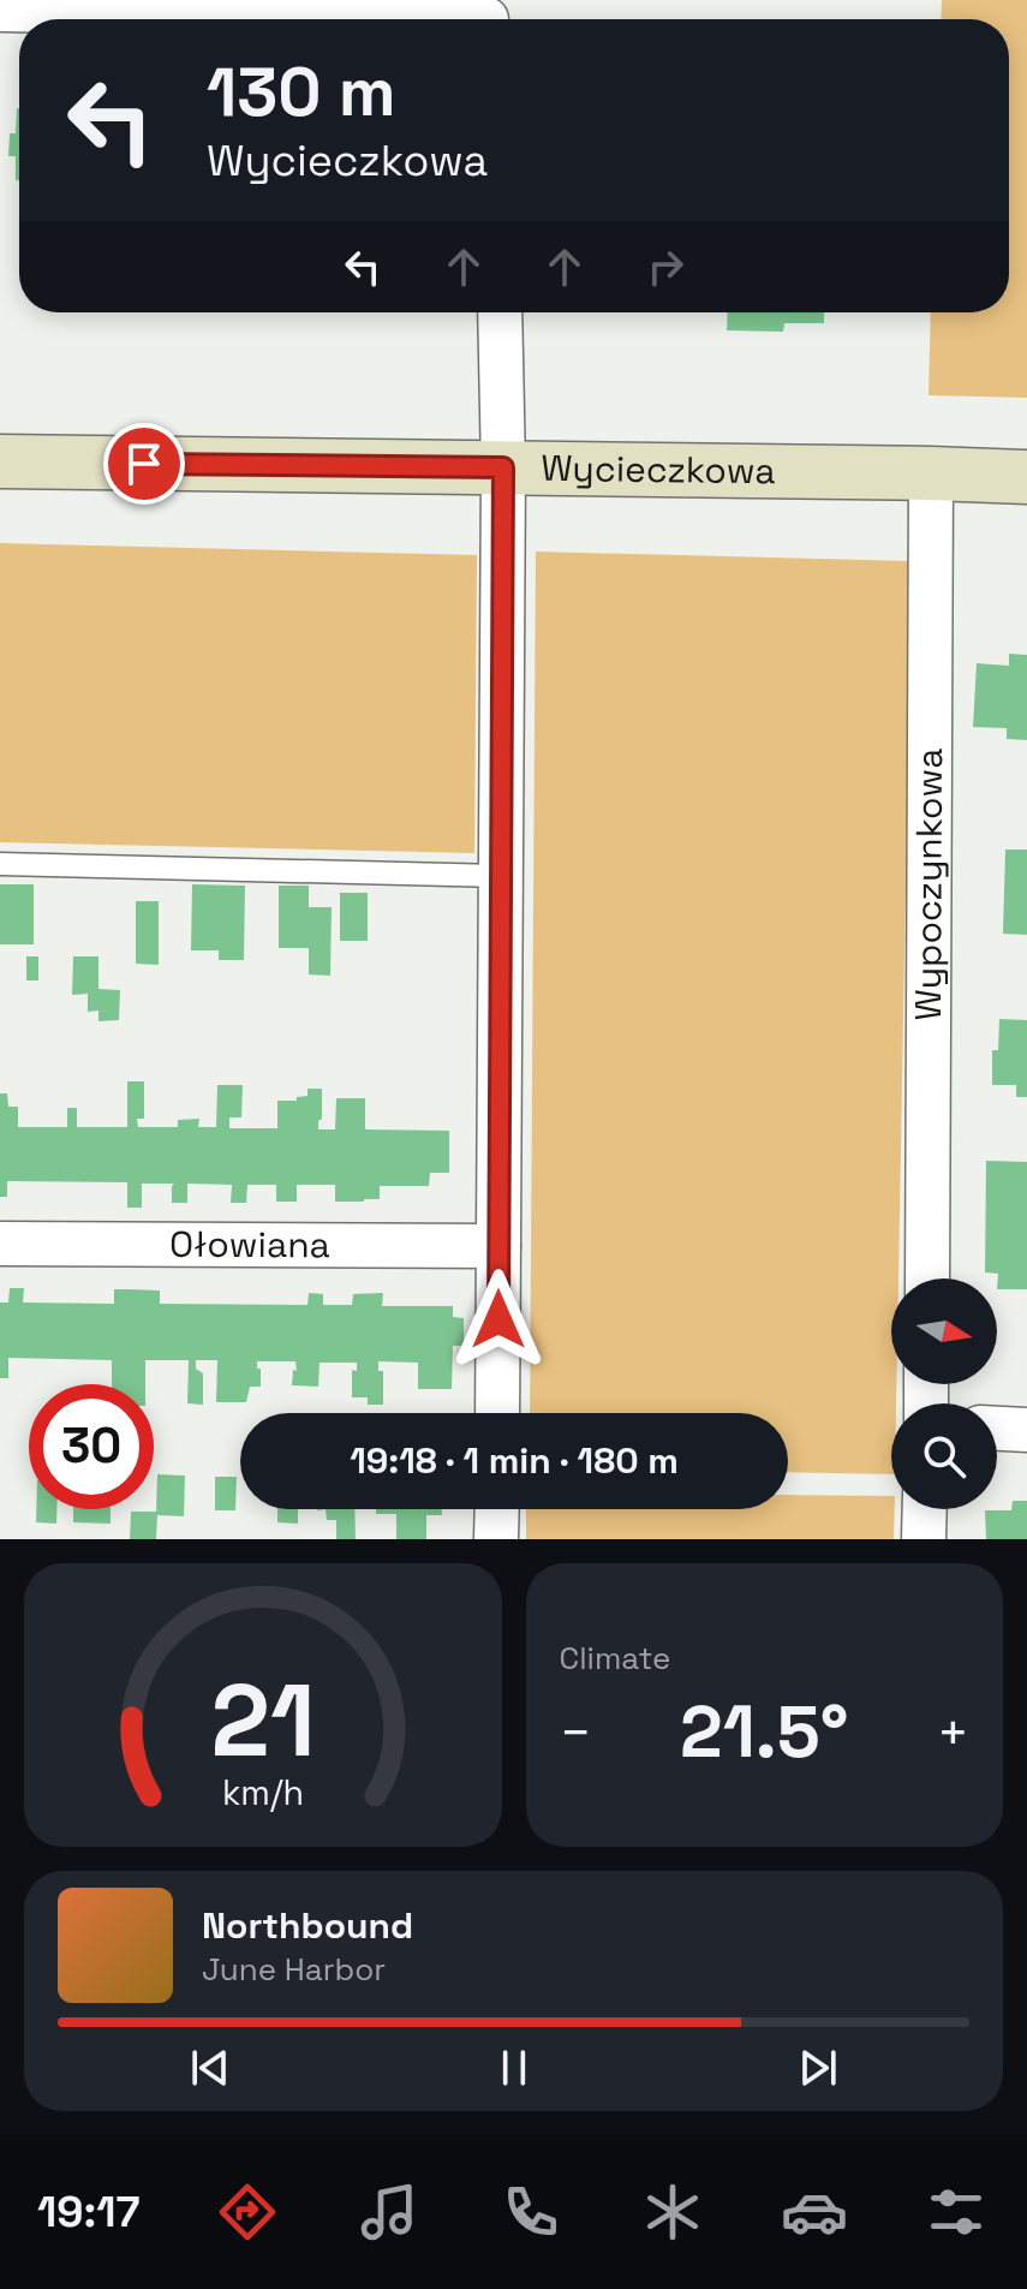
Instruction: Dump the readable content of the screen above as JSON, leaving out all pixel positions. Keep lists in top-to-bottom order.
{
  "streets": {
    "street": ["Wycieczkowa", "Wypoczynkowa", "Ołowiana"]
  },
  "crossings": [
    ["Wycieczkowa", "Wypoczynkowa"]
  ],
  "north": "right",
  "page": {
    "turn": ["130 m", "Wycieczkowa"],
    "limit": "30",
    "trip": "19:18 · 1 min · 180 m",
    "tile": "Climate",
    "heat": ["−", "21.5°", "+"],
    "song": ["Northbound", "June Harbor"],
    "tabs": "19:17",
    "gauge": ["21", "km/h"]
  }
}
